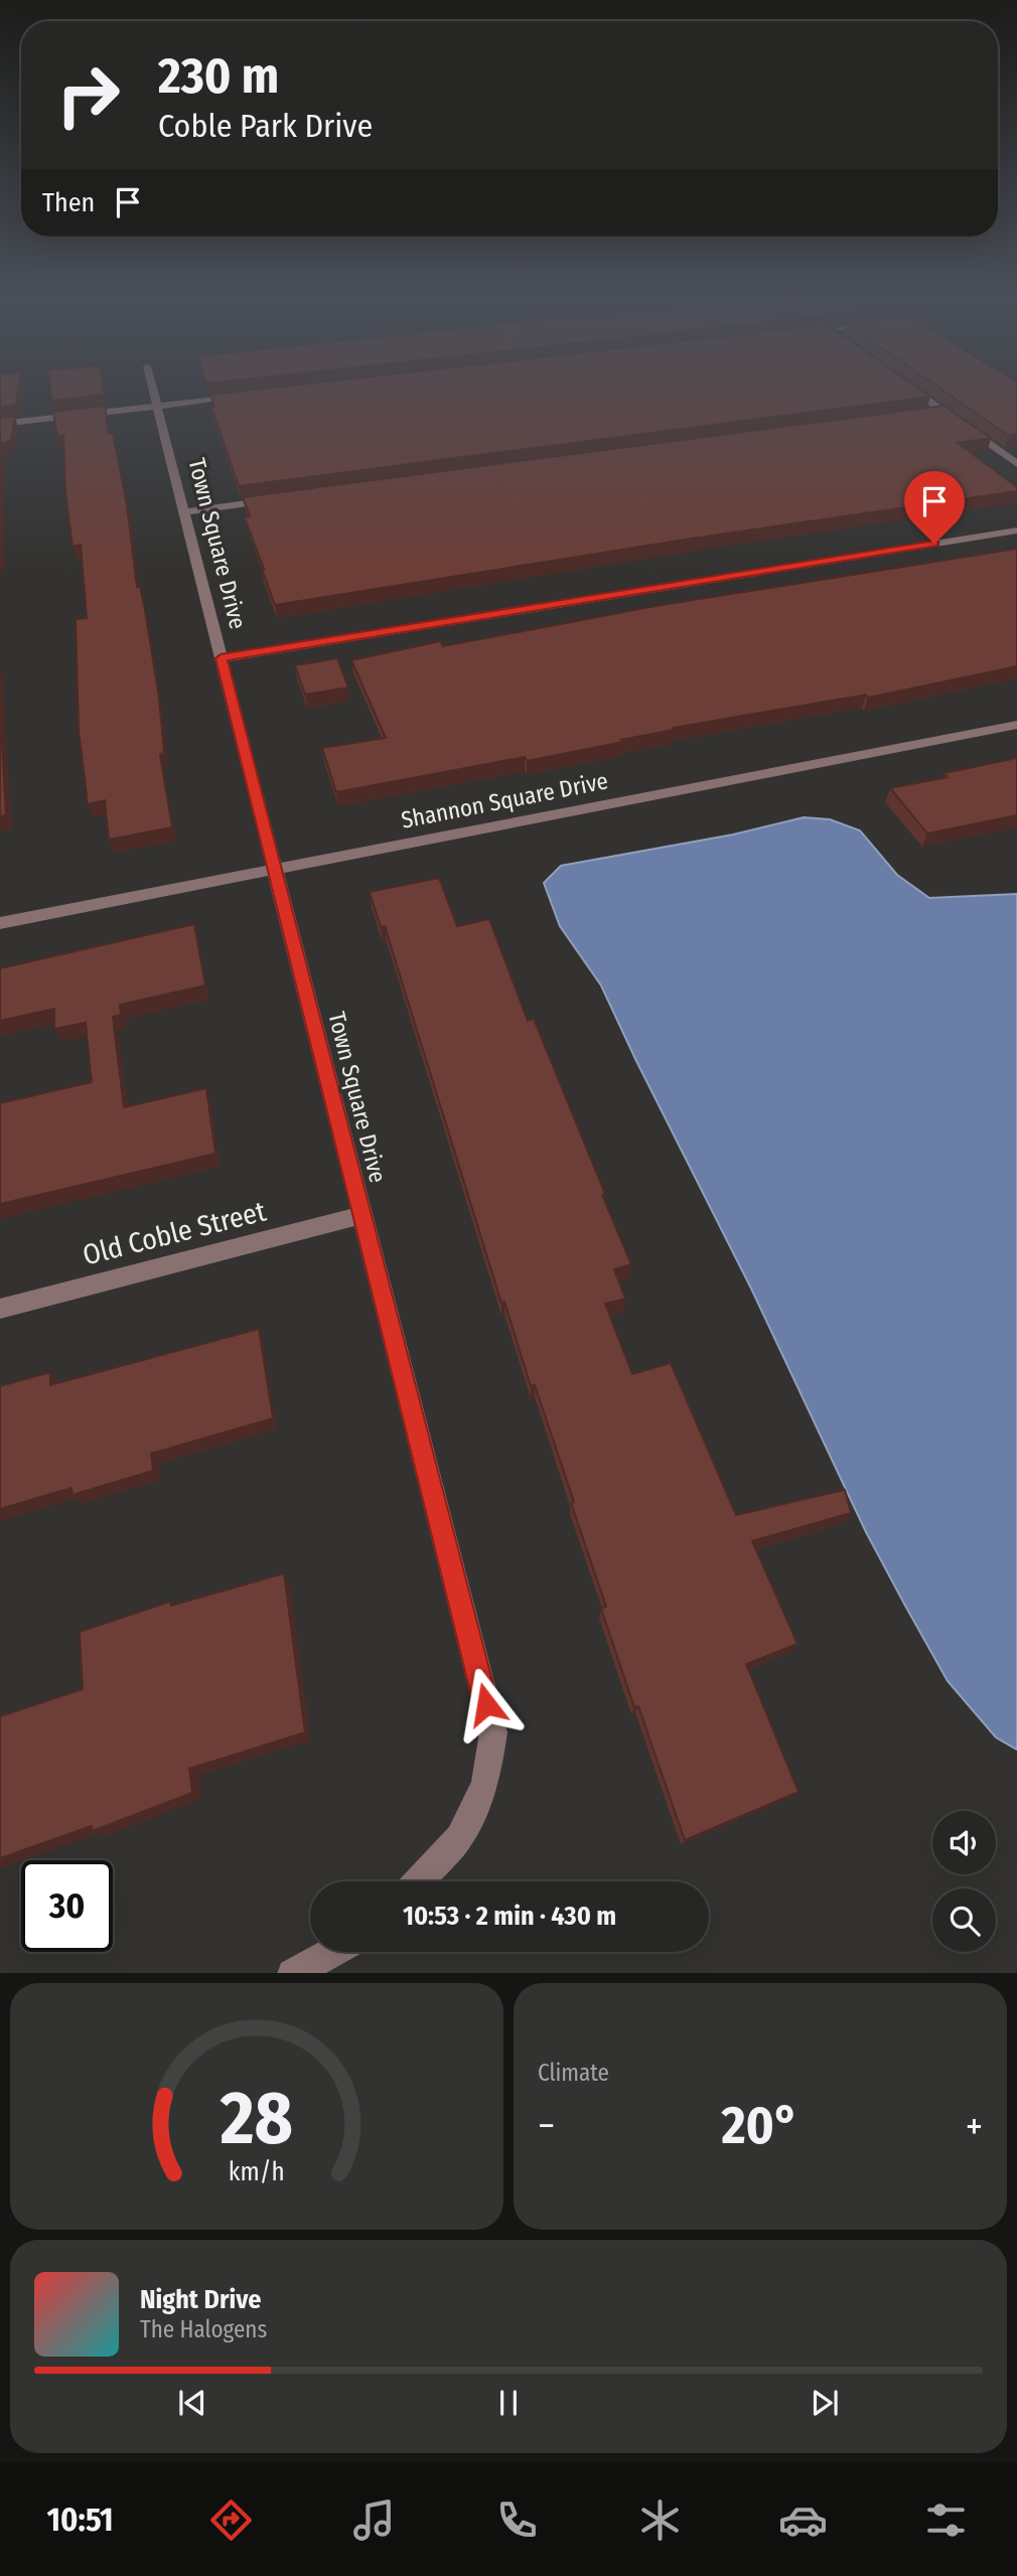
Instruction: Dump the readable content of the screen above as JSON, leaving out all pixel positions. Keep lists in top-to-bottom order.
{
  "streets": {
    "street": ["Town Square Drive", "Shannon Square Drive", "Old Coble Street"]
  },
  "crossings": [
    ["Town Square Drive", "Shannon Square Drive"],
    ["Town Square Drive", "Old Coble Street"]
  ],
  "page": {
    "turn": ["230 m", "Coble Park Drive"],
    "then": "Then",
    "limit": "30",
    "trip": "10:53 · 2 min · 430 m",
    "tile": "Climate",
    "heat": ["−", "20°", "+"],
    "song": ["Night Drive", "The Halogens"],
    "tabs": "10:51",
    "gauge": ["28", "km/h"]
  }
}
